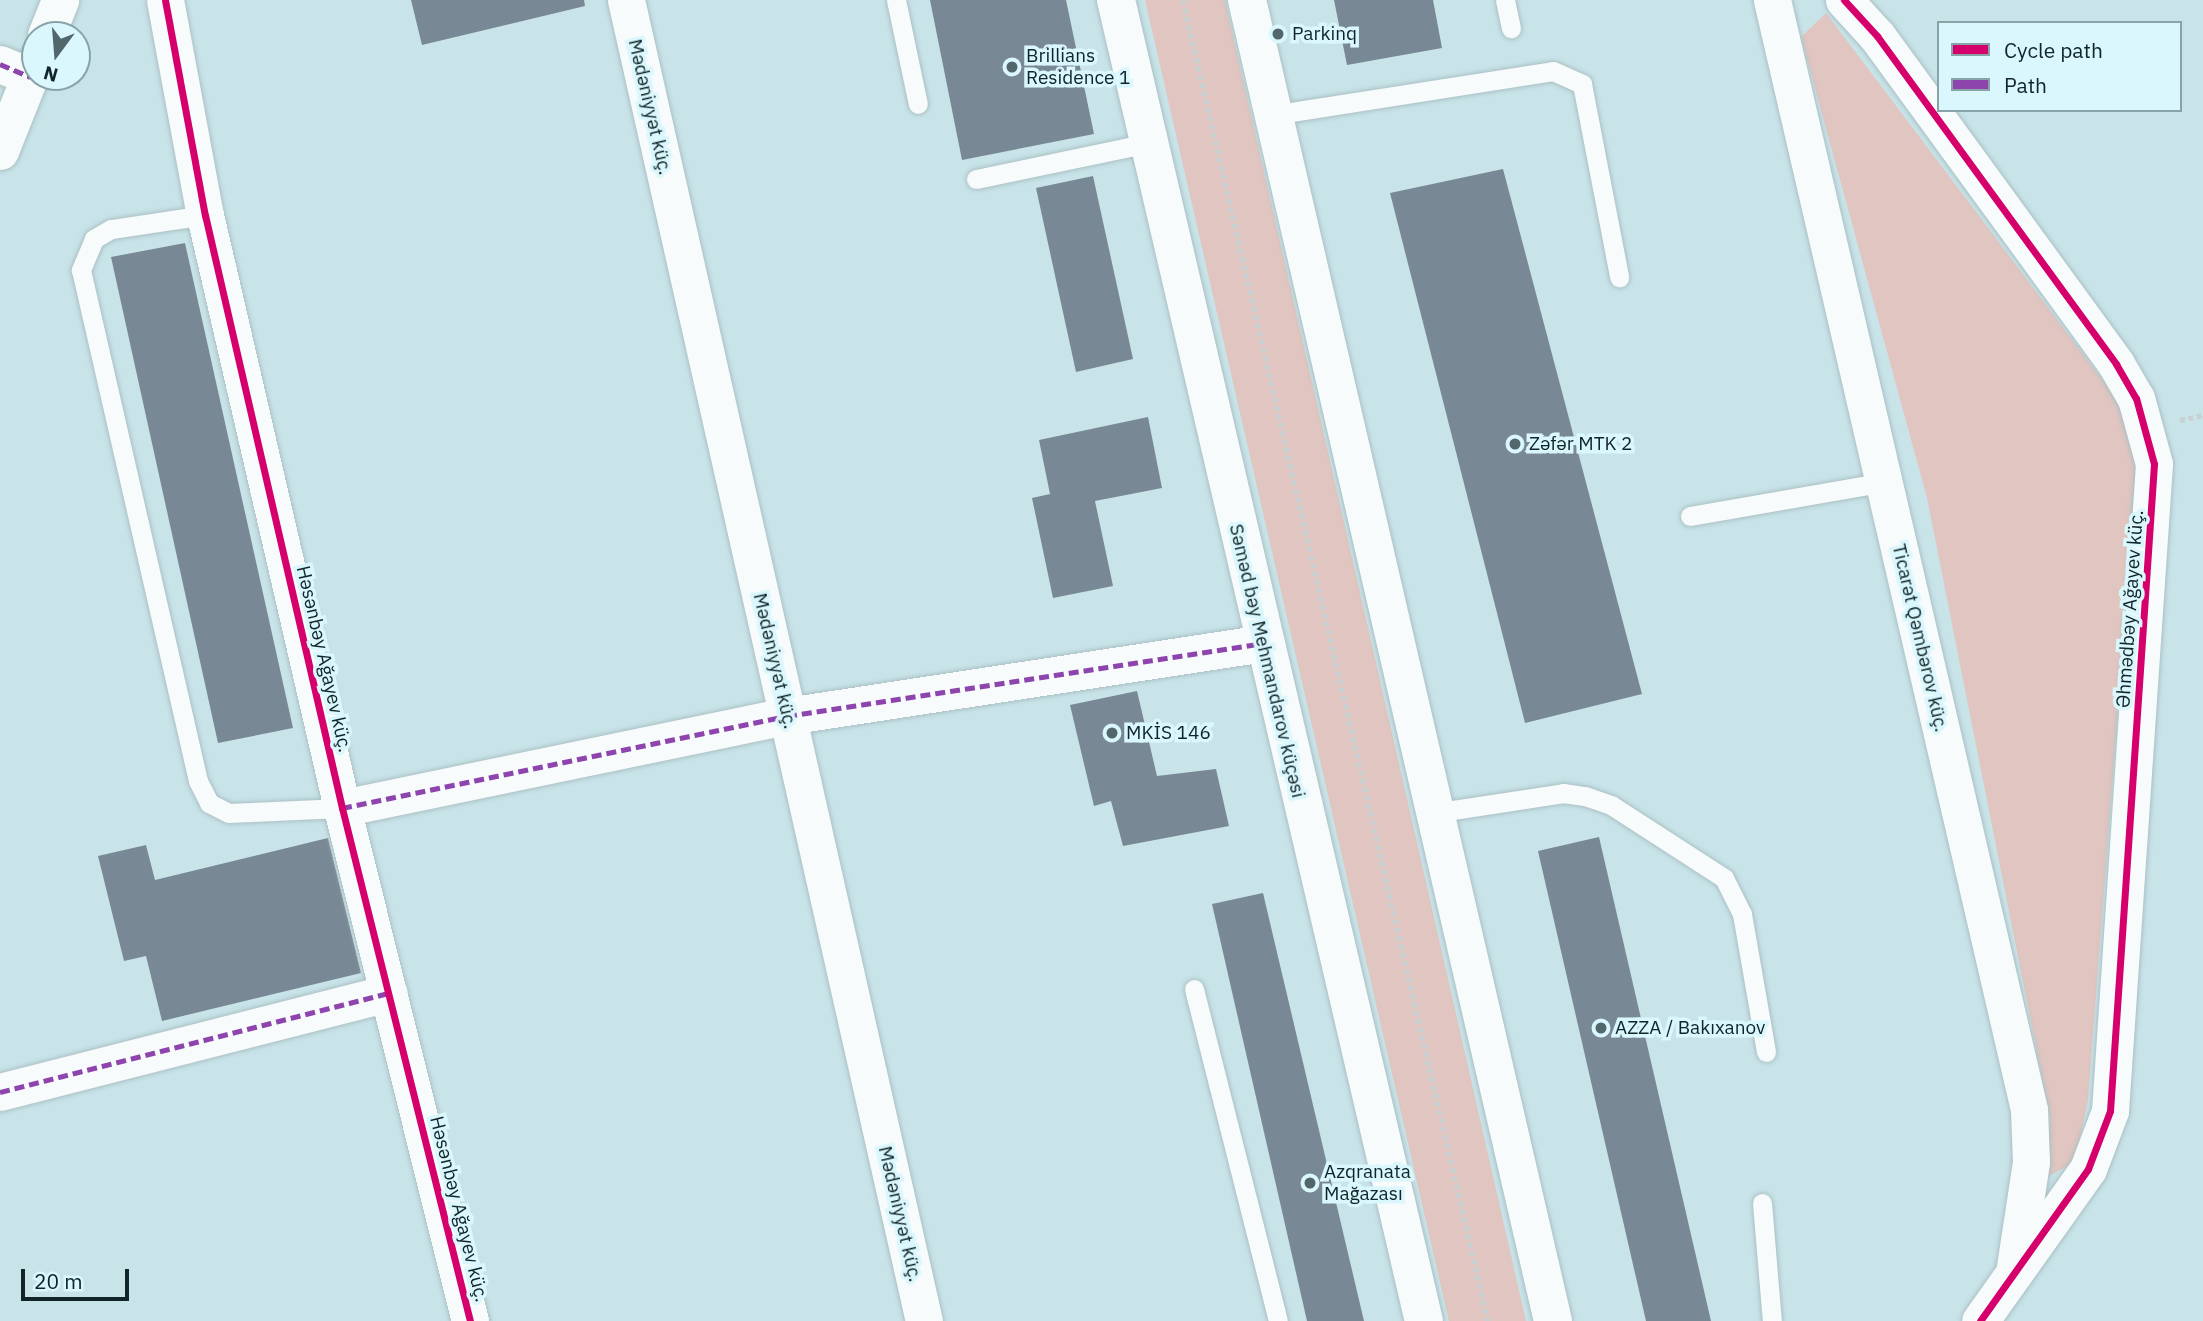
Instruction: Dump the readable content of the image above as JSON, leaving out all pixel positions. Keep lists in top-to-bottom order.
{
  "streets": {
    "main road": ["Səməd bəy Mehmandarov küçəsi"],
    "street": [
      "Mədəniyyət küç.",
      "Əhmədbəy Ağayev küç.",
      "Ticarət Qəmbərov küç.",
      "Həsənbəy Ağayev küç."
    ]
  },
  "crossings": [
    ["Əhmədbəy Ağayev küç.", "Ticarət Qəmbərov küç."]
  ],
  "places": [
    "Parkinq",
    "Brillians Residence 1",
    "Zəfər MTK 2",
    "MKİS 146",
    "AZZA / Bakıxanov",
    "Azqranata Mağazası"
  ],
  "legend": ["Cycle path", "Path"],
  "scale_bar": "20 m",
  "north": "bottom"
}
